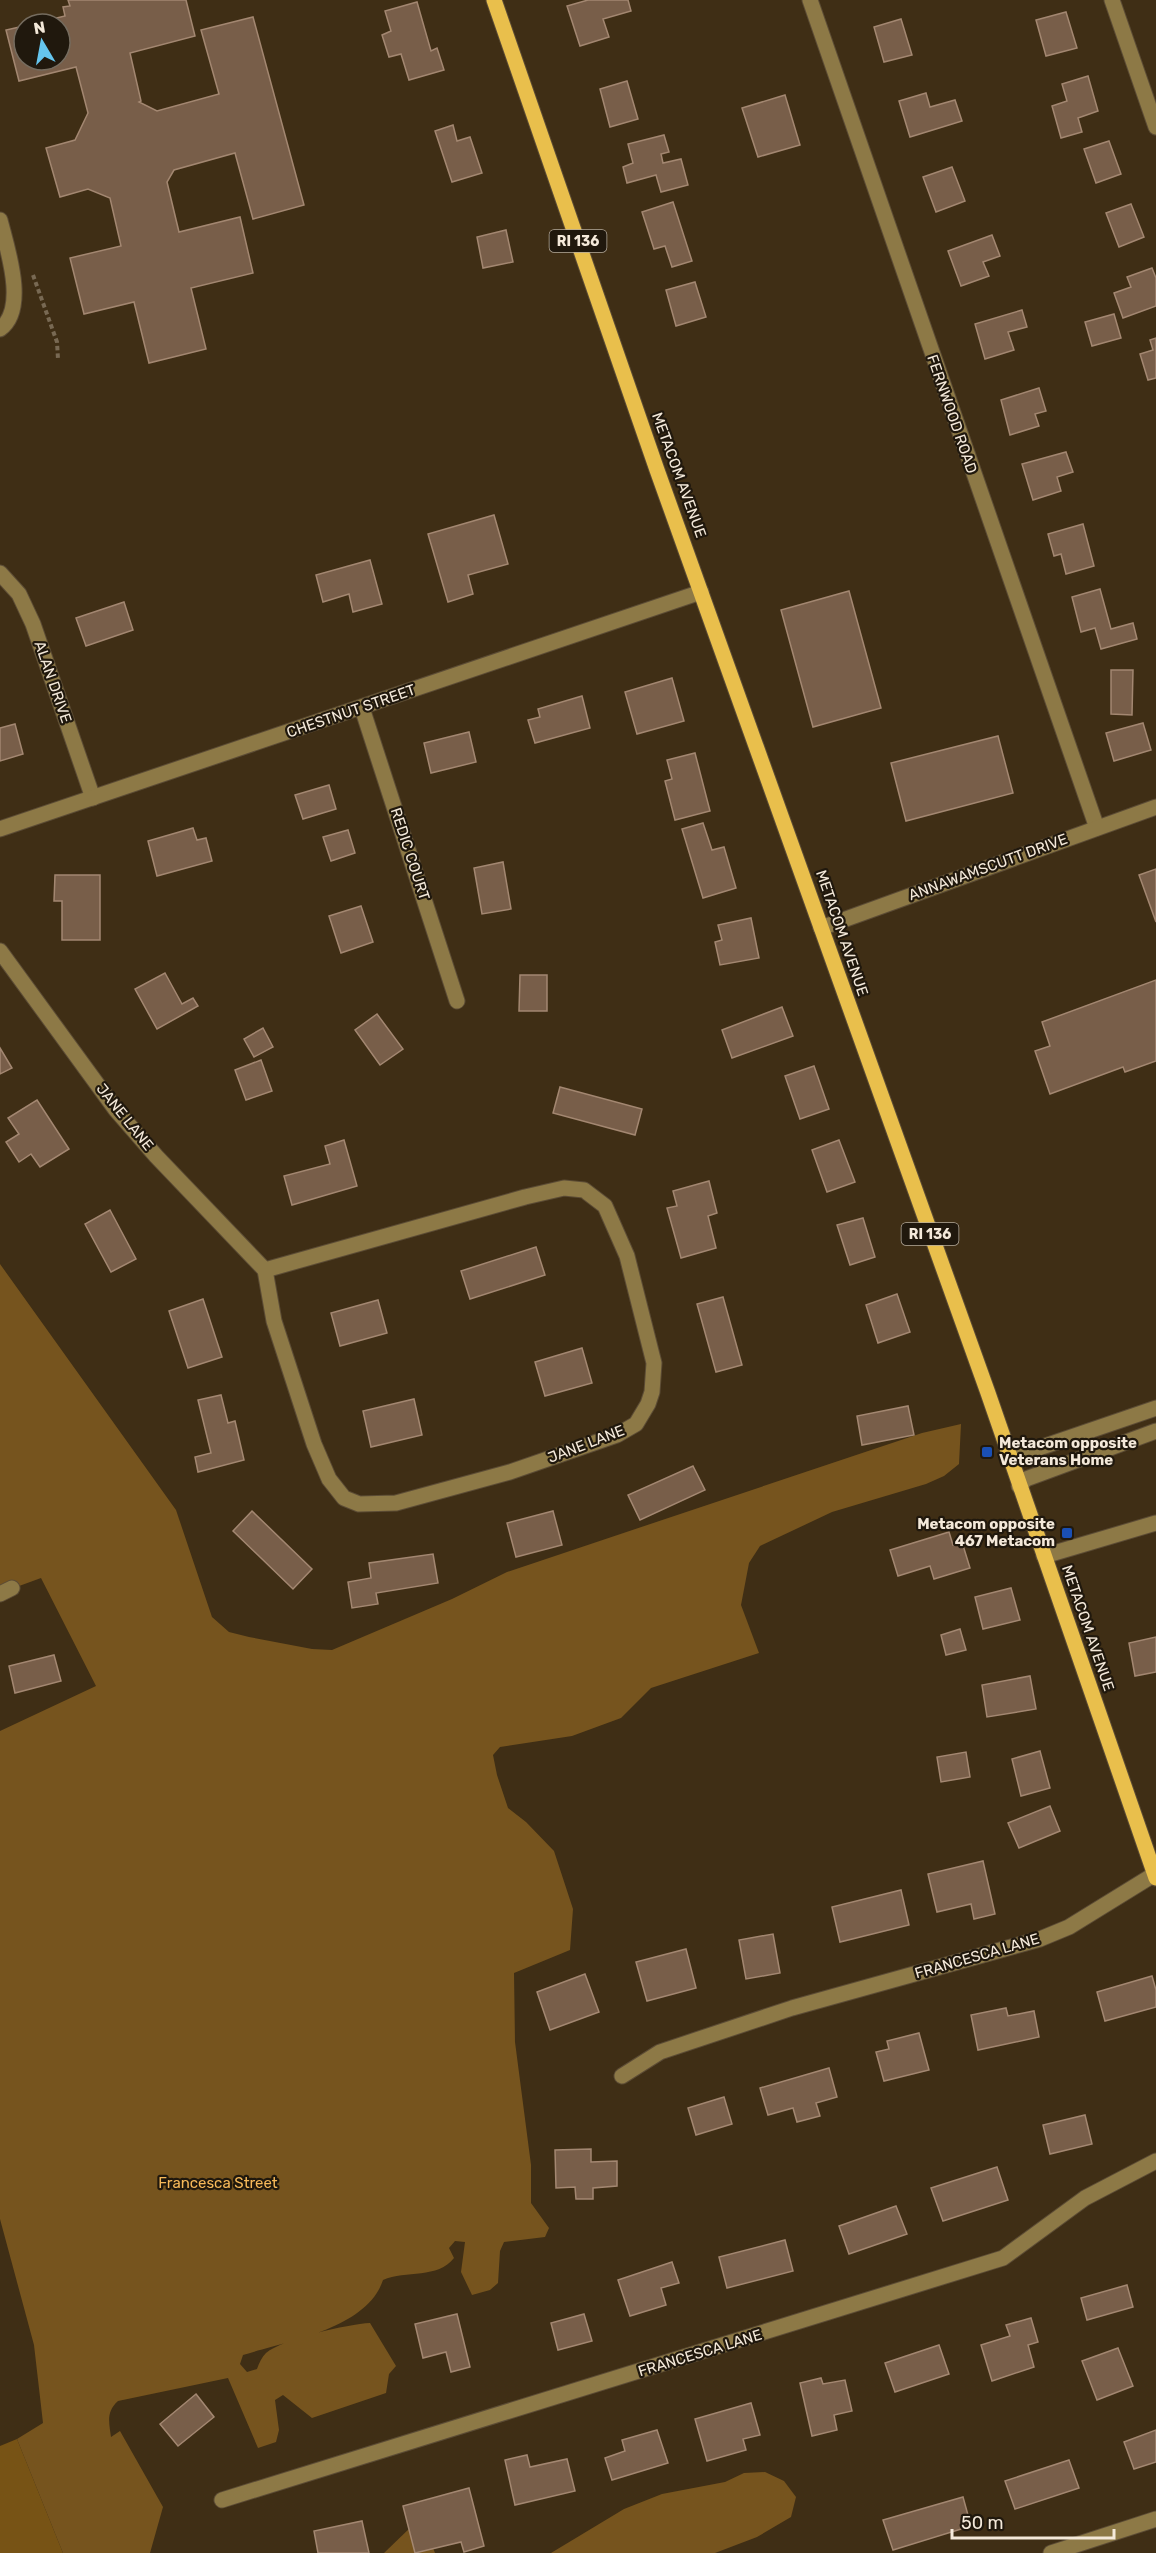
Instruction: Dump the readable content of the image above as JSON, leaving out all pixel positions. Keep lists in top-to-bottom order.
{
  "streets": {
    "main road": ["RI 136", "METACOM AVENUE"],
    "street": [
      "FERNWOOD ROAD",
      "ALAN DRIVE",
      "CHESTNUT STREET",
      "REDIC COURT",
      "ANNAWAMSCUTT DRIVE",
      "JANE LANE",
      "FRANCESCA LANE"
    ]
  },
  "crossings": [
    ["FERNWOOD ROAD", "ANNAWAMSCUTT DRIVE"],
    ["METACOM AVENUE", "CHESTNUT STREET"],
    ["METACOM AVENUE", "ANNAWAMSCUTT DRIVE"],
    ["METACOM AVENUE", "FRANCESCA LANE"],
    ["ALAN DRIVE", "CHESTNUT STREET"],
    ["CHESTNUT STREET", "REDIC COURT"]
  ],
  "parks": ["Francesca Street"],
  "places": {
    "transit": ["Metacom opposite Veterans Home", "Metacom opposite 467 Metacom"]
  },
  "scale_bar": "50 m",
  "north": "top"
}
